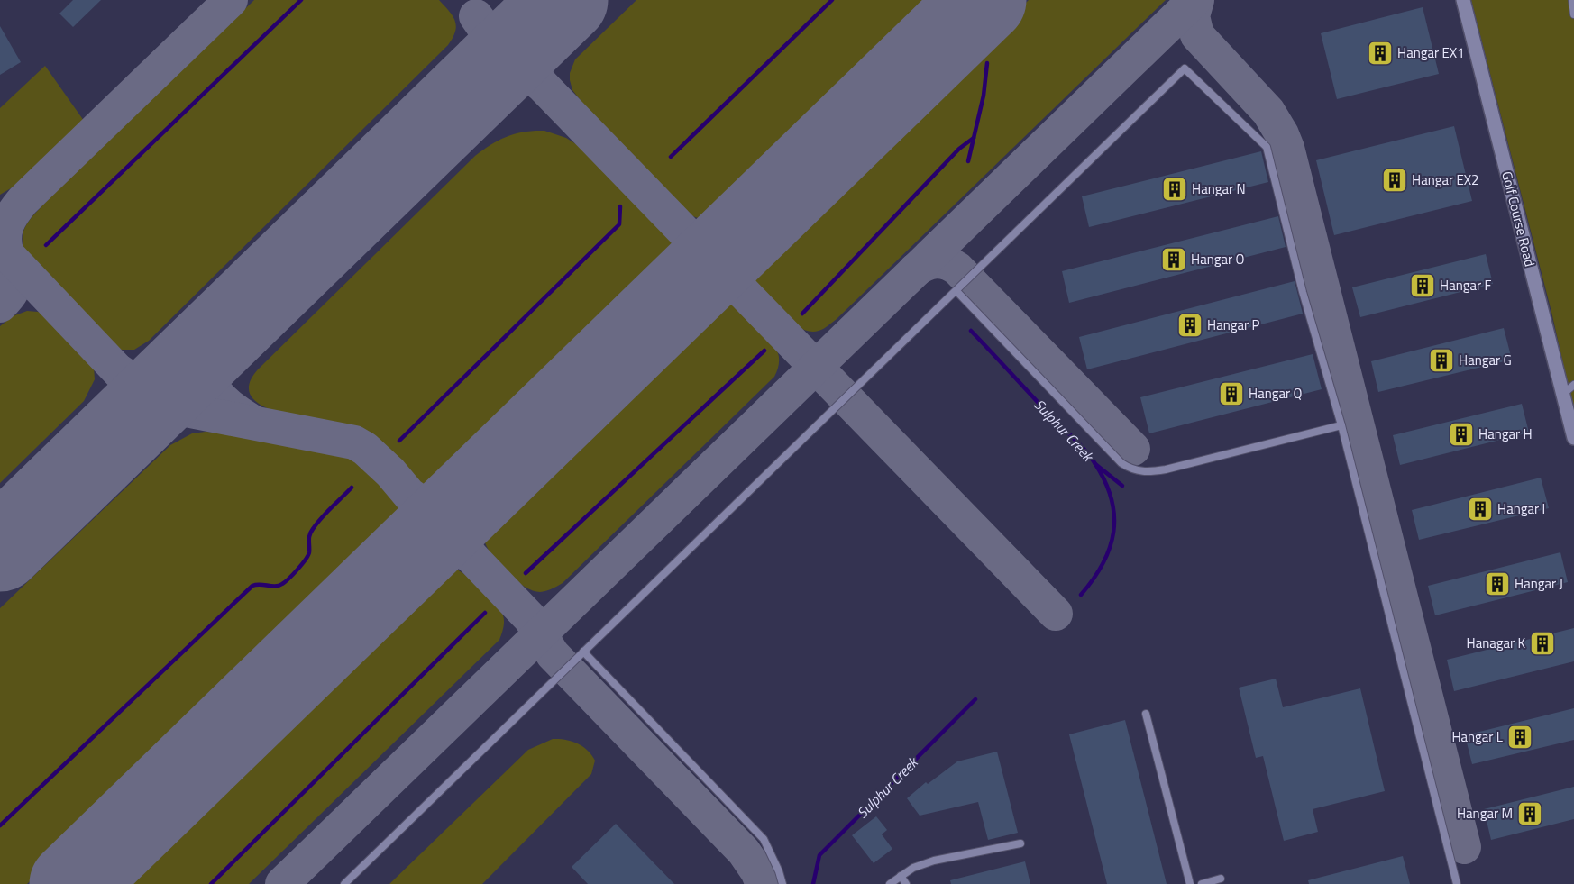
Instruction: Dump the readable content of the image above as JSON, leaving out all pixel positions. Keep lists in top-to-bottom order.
{
  "streets": {
    "street": ["Golf Course Road"]
  },
  "water": ["Sulphur Creek"],
  "places": {
    "building": [
      "Hangar EX1",
      "Hangar EX2",
      "Hangar N",
      "Hangar O",
      "Hangar F",
      "Hangar P",
      "Hangar G",
      "Hangar Q",
      "Hangar H",
      "Hangar I",
      "Hangar J",
      "Hanagar K",
      "Hangar L",
      "Hangar M"
    ]
  }
}
